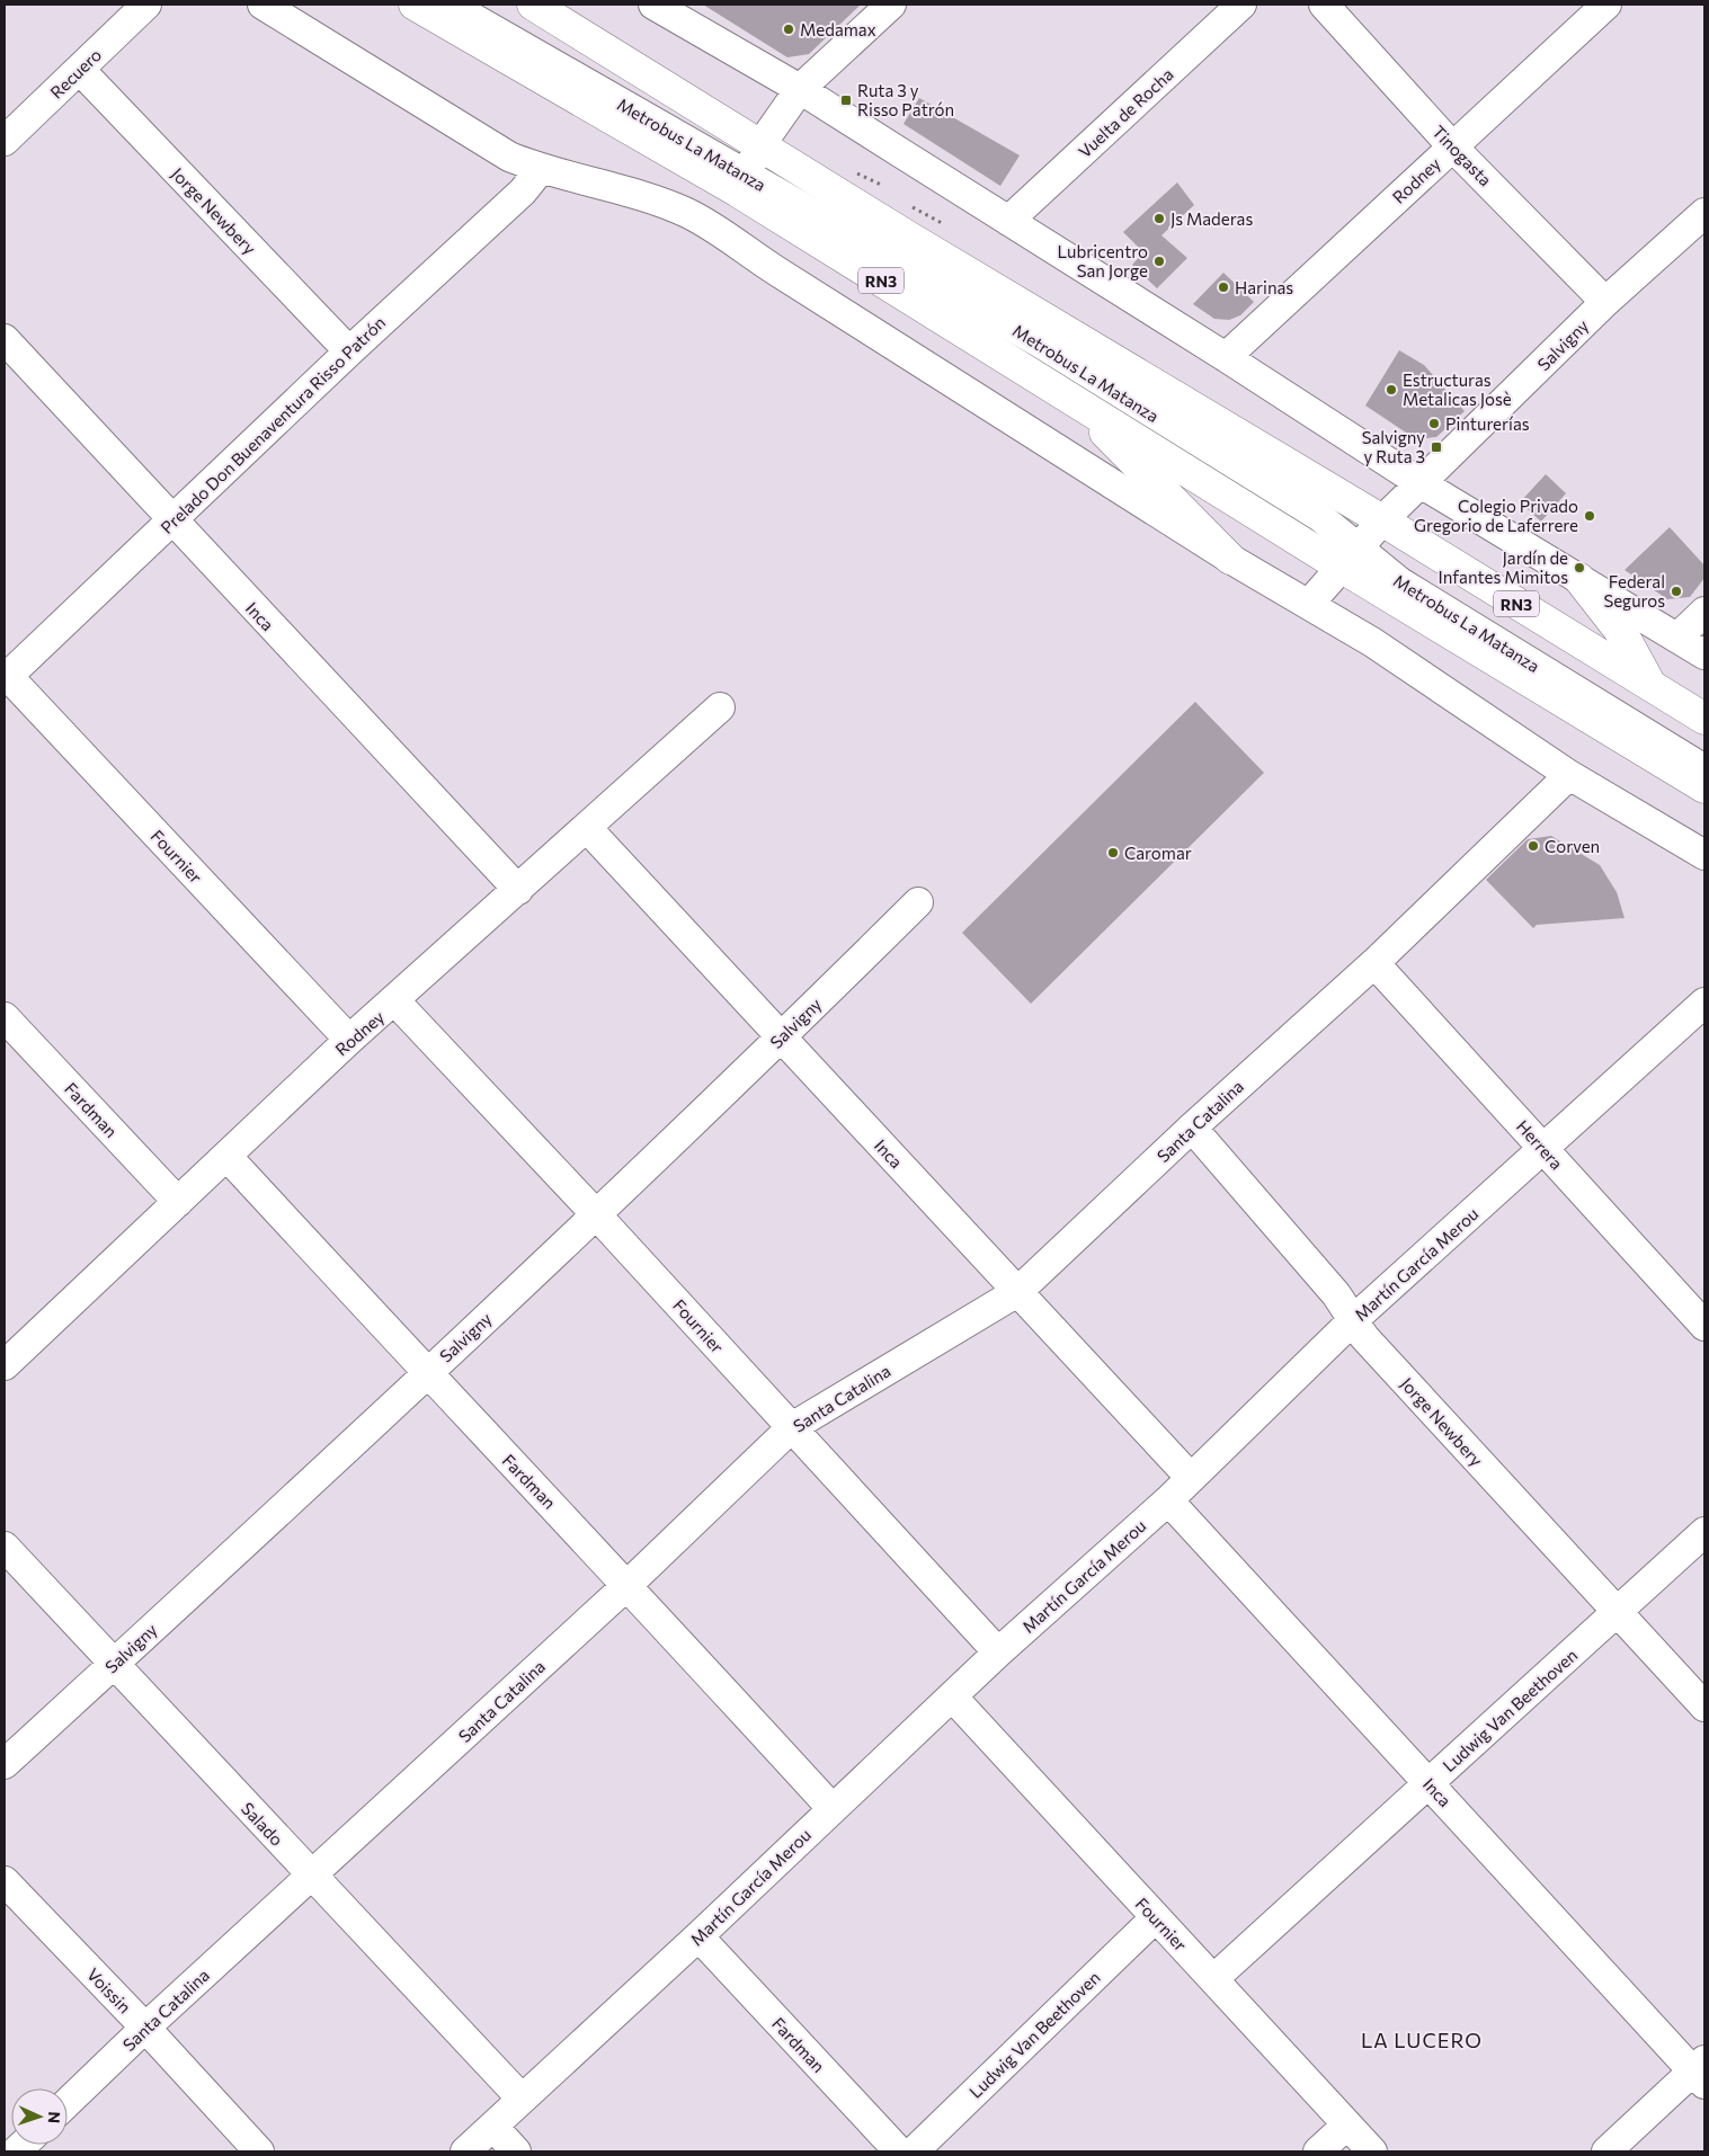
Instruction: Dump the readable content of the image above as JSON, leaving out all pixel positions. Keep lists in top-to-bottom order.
{
  "streets": {
    "highway": ["RN3"],
    "street": [
      "Recuero",
      "Vuelta de Rocha",
      "Metrobus La Matanza",
      "Tinogasta",
      "Rodney",
      "Jorge Newbery",
      "Salvigny",
      "Prelado Don Buenaventura Risso Patrón",
      "Inca",
      "Fournier",
      "Fardman",
      "Santa Catalina",
      "Herrera",
      "Martín García Merou",
      "Ludwig Van Beethoven",
      "Salado",
      "Voissin"
    ]
  },
  "crossings": [
    ["Recuero", "Jorge Newbery"],
    ["Metrobus La Matanza", "RN3"],
    ["Metrobus La Matanza", "Salvigny"],
    ["Tinogasta", "Rodney"],
    ["Tinogasta", "Salvigny"],
    ["Rodney", "Inca"],
    ["Rodney", "Fournier"],
    ["Rodney", "Fardman"],
    ["Jorge Newbery", "Prelado Don Buenaventura Risso Patrón"],
    ["Jorge Newbery", "Santa Catalina"],
    ["Jorge Newbery", "Martín García Merou"],
    ["Jorge Newbery", "Ludwig Van Beethoven"],
    ["RN3", "Salvigny"],
    ["Salvigny", "Inca"],
    ["Salvigny", "Fournier"],
    ["Salvigny", "Fardman"],
    ["Salvigny", "Salado"],
    ["Prelado Don Buenaventura Risso Patrón", "Inca"],
    ["Prelado Don Buenaventura Risso Patrón", "Fournier"],
    ["Inca", "Santa Catalina"],
    ["Inca", "Martín García Merou"],
    ["Inca", "Ludwig Van Beethoven"],
    ["Fournier", "Santa Catalina"],
    ["Fournier", "Martín García Merou"],
    ["Fournier", "Ludwig Van Beethoven"],
    ["Fardman", "Santa Catalina"],
    ["Fardman", "Martín García Merou"],
    ["Santa Catalina", "Herrera"],
    ["Santa Catalina", "Salado"],
    ["Santa Catalina", "Voissin"],
    ["Herrera", "Martín García Merou"],
    ["Martín García Merou", "Salado"]
  ],
  "districts": ["LA LUCERO"],
  "places": {
    "other": [
      "Medamax",
      "Js Maderas",
      "Lubricentro San Jorge",
      "Harinas",
      "Estructuras Metalicas Josè",
      "Pinturerías",
      "Colegio Privado Gregorio de Laferrere",
      "Jardín de Infantes Mimitos",
      "Federal Seguros",
      "Corven",
      "Caromar"
    ],
    "transit": ["Ruta 3 y Risso Patrón", "Salvigny y Ruta 3"]
  },
  "north": "right"
}
